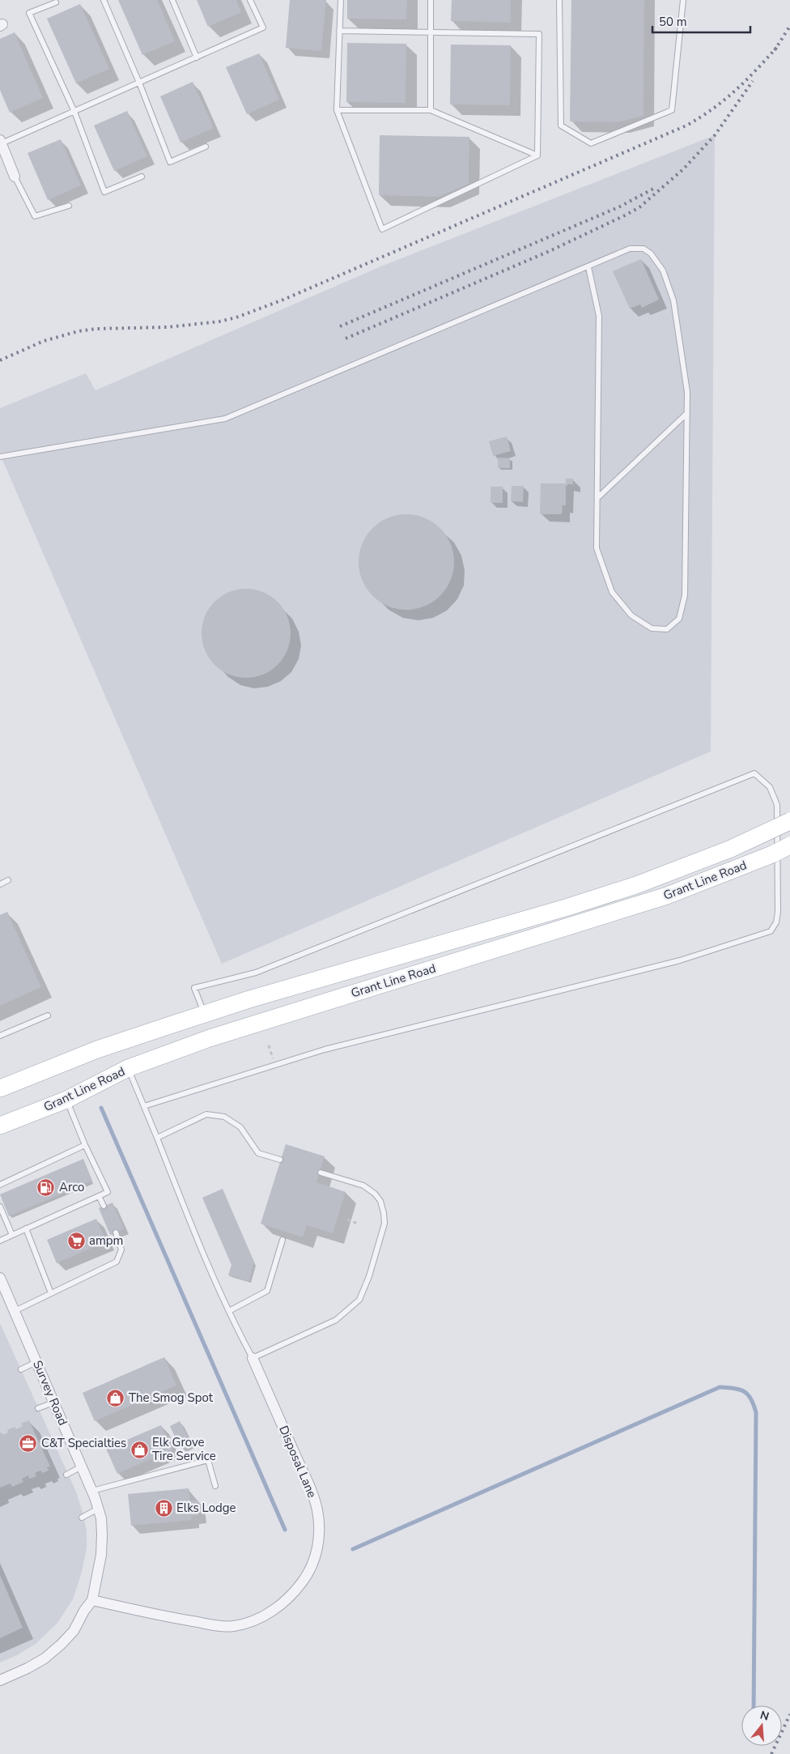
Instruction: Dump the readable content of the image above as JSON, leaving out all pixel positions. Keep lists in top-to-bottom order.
{
  "streets": {
    "main road": ["Grant Line Road"],
    "street": ["Survey Road", "Disposal Lane"]
  },
  "crossings": [
    ["Grant Line Road", "Disposal Lane"],
    ["Survey Road", "Disposal Lane"]
  ],
  "places": {
    "fuel station": ["Arco"],
    "supermarket": ["ampm"],
    "shop": ["The Smog Spot", "Elk Grove Tire Service"],
    "office": ["C&T Specialties"],
    "building": ["Elks Lodge"]
  },
  "scale_bar": "50 m",
  "north": "top"
}
